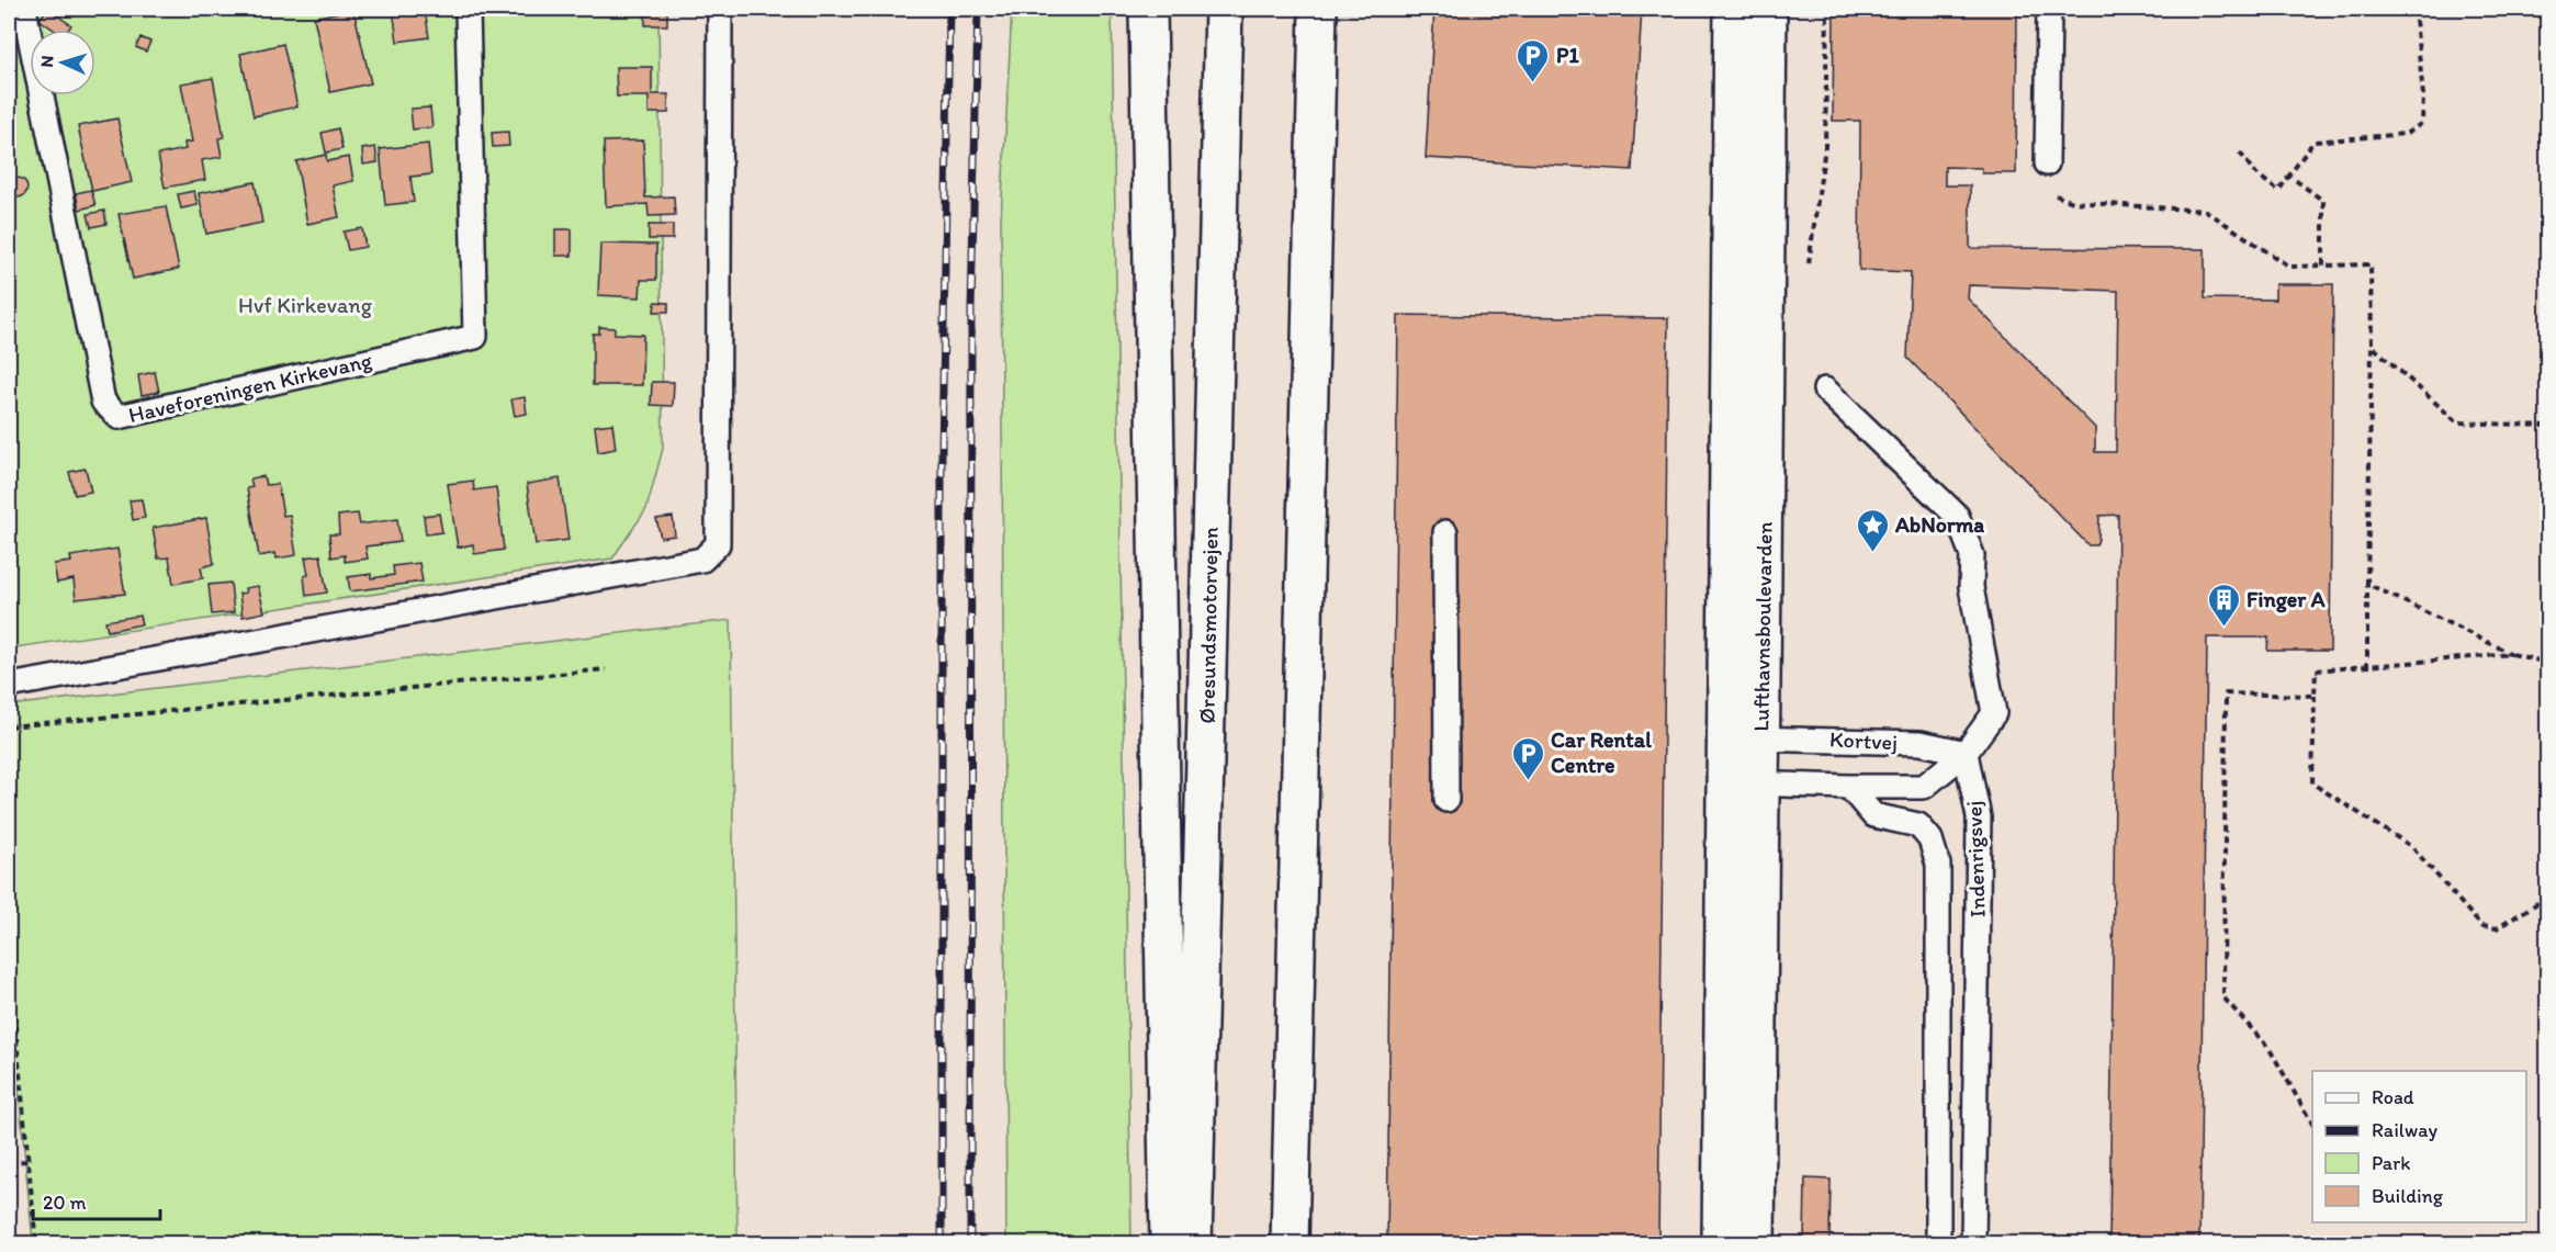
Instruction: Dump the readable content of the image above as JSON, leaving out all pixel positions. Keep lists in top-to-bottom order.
{
  "streets": {
    "main road": ["Øresundsmotorvejen", "Lufthavnsboulevarden"],
    "lane": ["Haveforeningen Kirkevang", "Kortvej", "Indenrigsvej"]
  },
  "crossings": [
    ["Lufthavnsboulevarden", "Kortvej"],
    ["Kortvej", "Indenrigsvej"]
  ],
  "parks": ["Hvf Kirkevang"],
  "places": {
    "parking": ["P1", "Car Rental Centre"],
    "place": ["AbNorma"],
    "building": ["Finger A"]
  },
  "legend": [
    "Road",
    "Railway",
    "Park",
    "Building"
  ],
  "scale_bar": "20 m",
  "north": "left"
}
